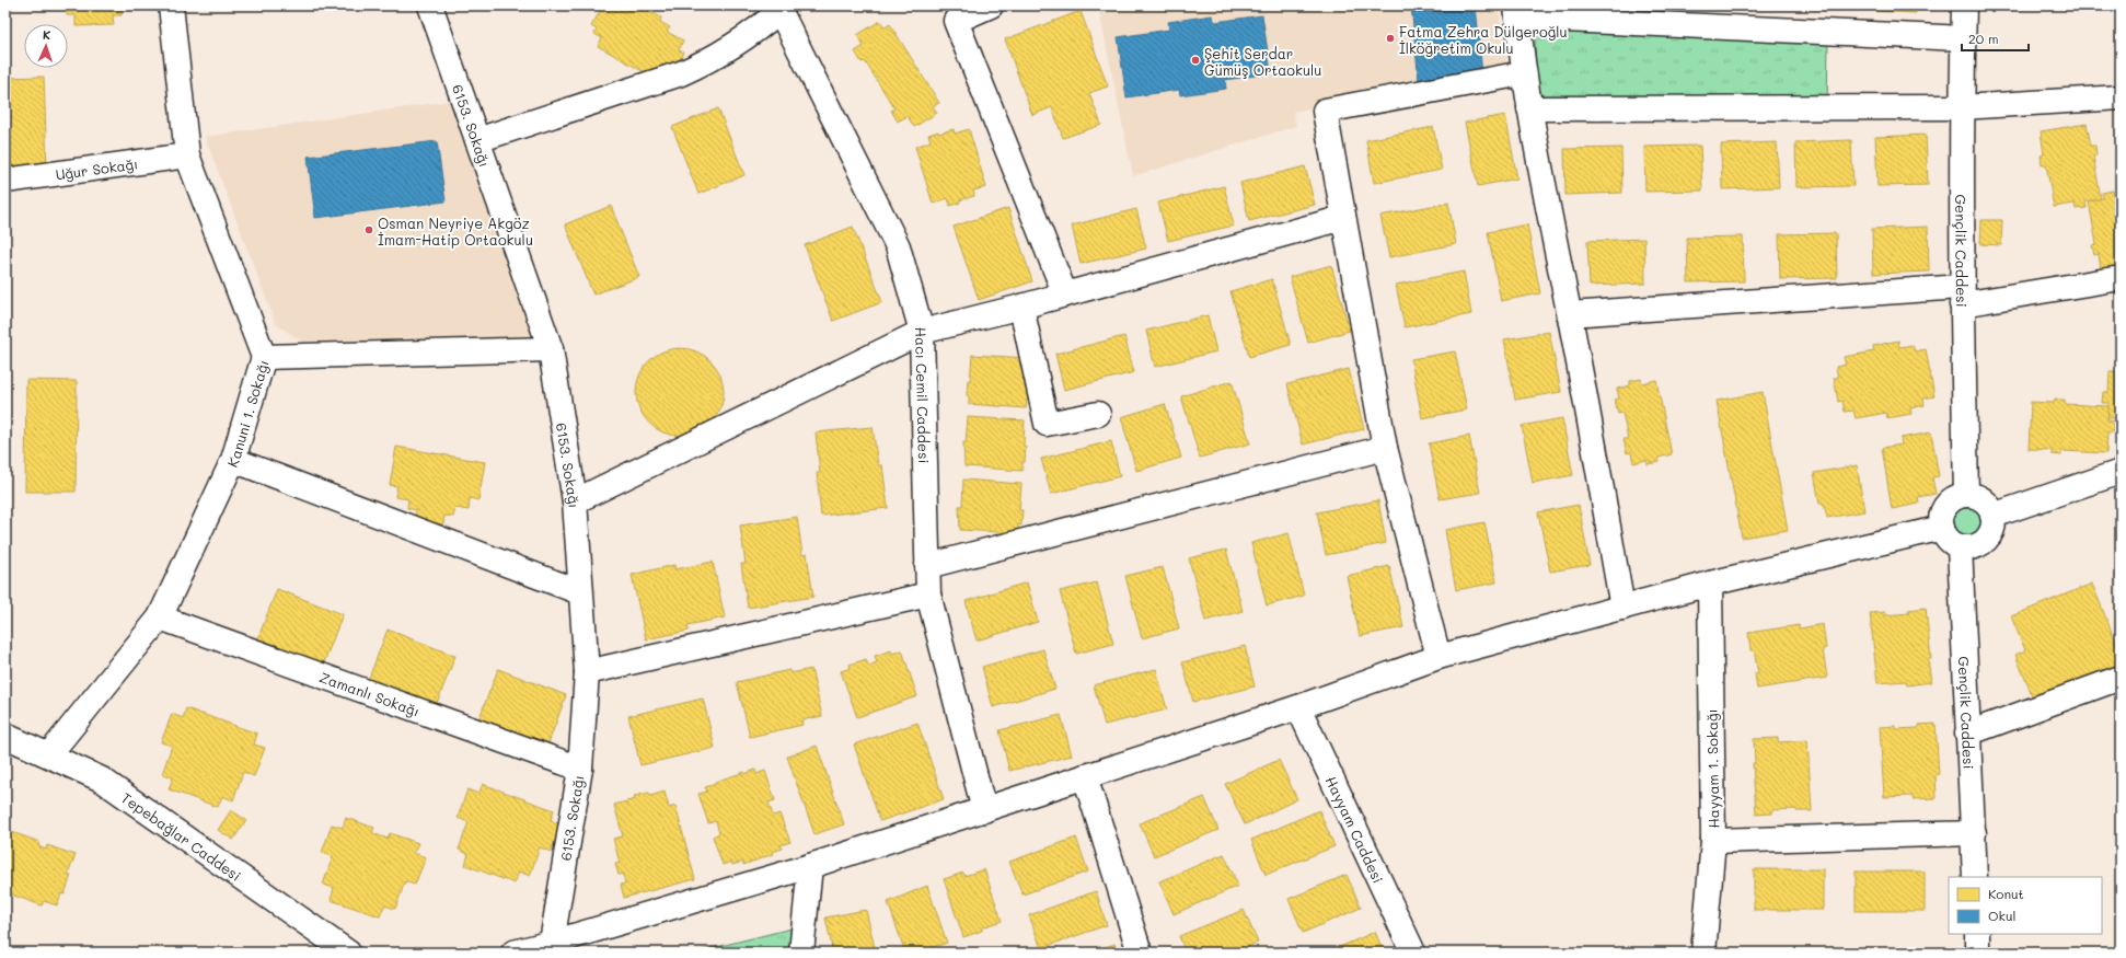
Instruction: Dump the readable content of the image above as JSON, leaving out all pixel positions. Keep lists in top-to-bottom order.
{
  "streets": {
    "street": [
      "6153. Sokağı",
      "Uğur Sokağı",
      "Gençlik Caddesi",
      "Hacı Cemil Caddesi",
      "Kanuni 1. Sokağı",
      "Zamanlı Sokağı",
      "Hayyam 1. Sokağı",
      "Hayyam Caddesi",
      "Tepebağlar Caddesi"
    ]
  },
  "crossings": [
    ["6153. Sokağı", "Zamanlı Sokağı"],
    ["Uğur Sokağı", "Kanuni 1. Sokağı"],
    ["Kanuni 1. Sokağı", "Zamanlı Sokağı"],
    ["Kanuni 1. Sokağı", "Tepebağlar Caddesi"]
  ],
  "places": ["Fatma Zehra Dülgeroğlu İlköğretim Okulu", "Şehit Serdar Gümüş Ortaokulu", "Osman Neyriye Akgöz İmam-Hatip Ortaokulu"],
  "legend": ["Konut", "Okul"],
  "scale_bar": "20 m",
  "north": "top"
}
